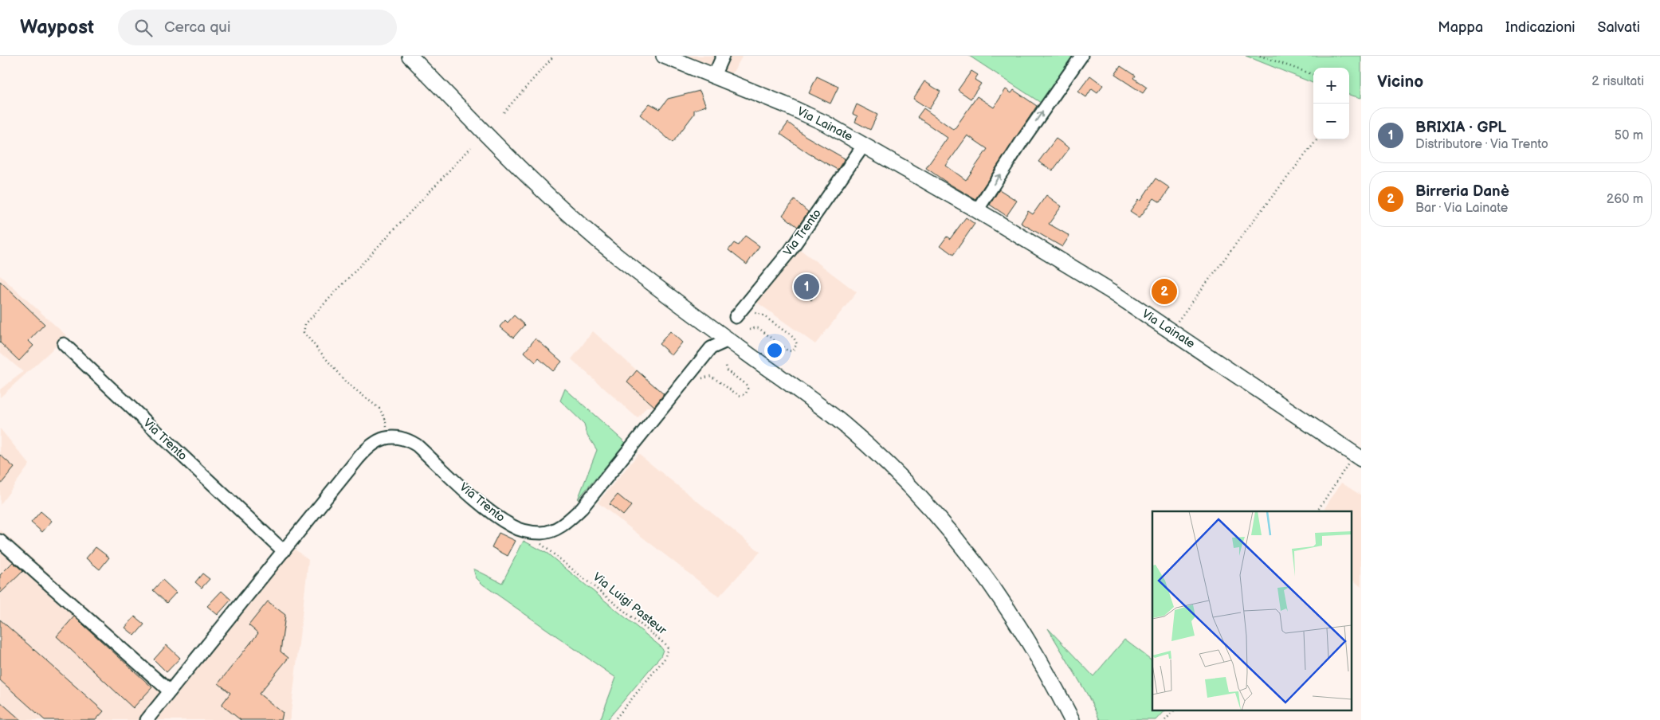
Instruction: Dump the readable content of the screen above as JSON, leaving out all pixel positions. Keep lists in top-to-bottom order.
{
  "streets": {
    "main road": ["Via Lainate"],
    "street": ["Via Trento"],
    "path": ["Via Luigi Pasteur"]
  },
  "crossings": [
    ["Via Lainate", "Via Trento"],
    ["Via Trento", "Via Luigi Pasteur"]
  ],
  "page": {
    "header": "Waypost",
    "search": "Cerca qui",
    "nav": ["Mappa", "Indicazioni", "Salvati"],
    "heading": ["Vicino", "2 risultati"],
    "map_buttons": ["+", "−"],
    "list": [
      {
        "mark": "1",
        "name": "BRIXIA • GPL",
        "note": "Distributore · Via Trento",
        "value": "50 m"
      },
      {
        "mark": "2",
        "name": "Birreria Danè",
        "note": "Bar · Via Lainate",
        "value": "260 m"
      }
    ],
    "pins": ["1", "2"]
  }
}
